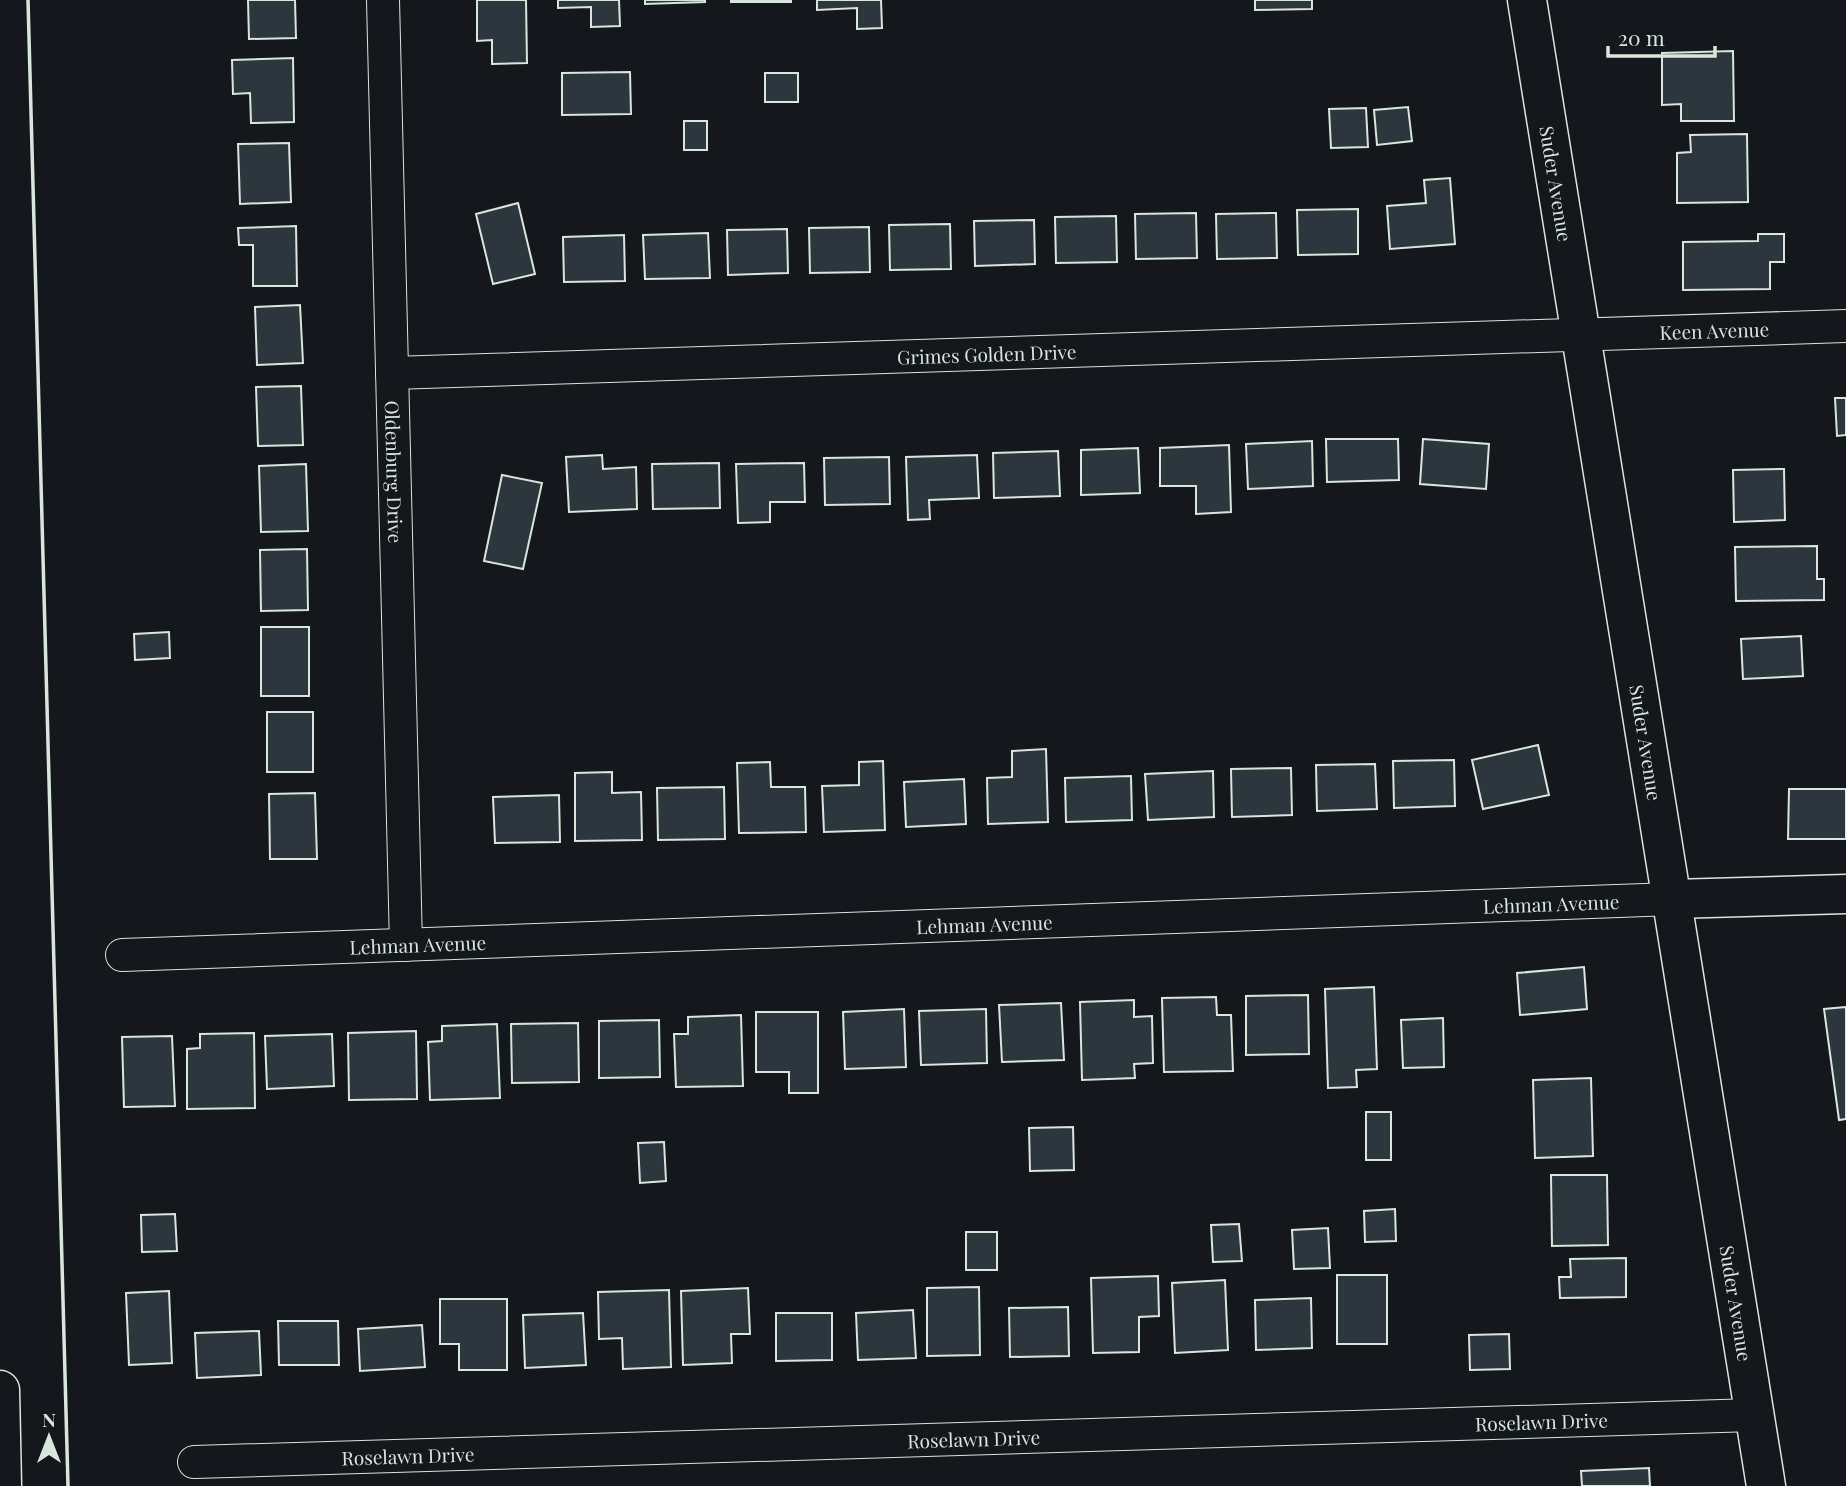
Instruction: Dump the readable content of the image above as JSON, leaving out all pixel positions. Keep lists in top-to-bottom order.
{
  "streets": {
    "main road": ["Suder Avenue", "Lehman Avenue"],
    "street": [
      "Keen Avenue",
      "Grimes Golden Drive",
      "Oldenburg Drive",
      "Roselawn Drive"
    ]
  },
  "crossings": [
    ["Suder Avenue", "Keen Avenue"],
    ["Suder Avenue", "Grimes Golden Drive"],
    ["Suder Avenue", "Lehman Avenue"],
    ["Suder Avenue", "Roselawn Drive"],
    ["Keen Avenue", "Grimes Golden Drive"],
    ["Grimes Golden Drive", "Oldenburg Drive"],
    ["Oldenburg Drive", "Lehman Avenue"]
  ],
  "scale_bar": "20 m",
  "north": "top"
}
